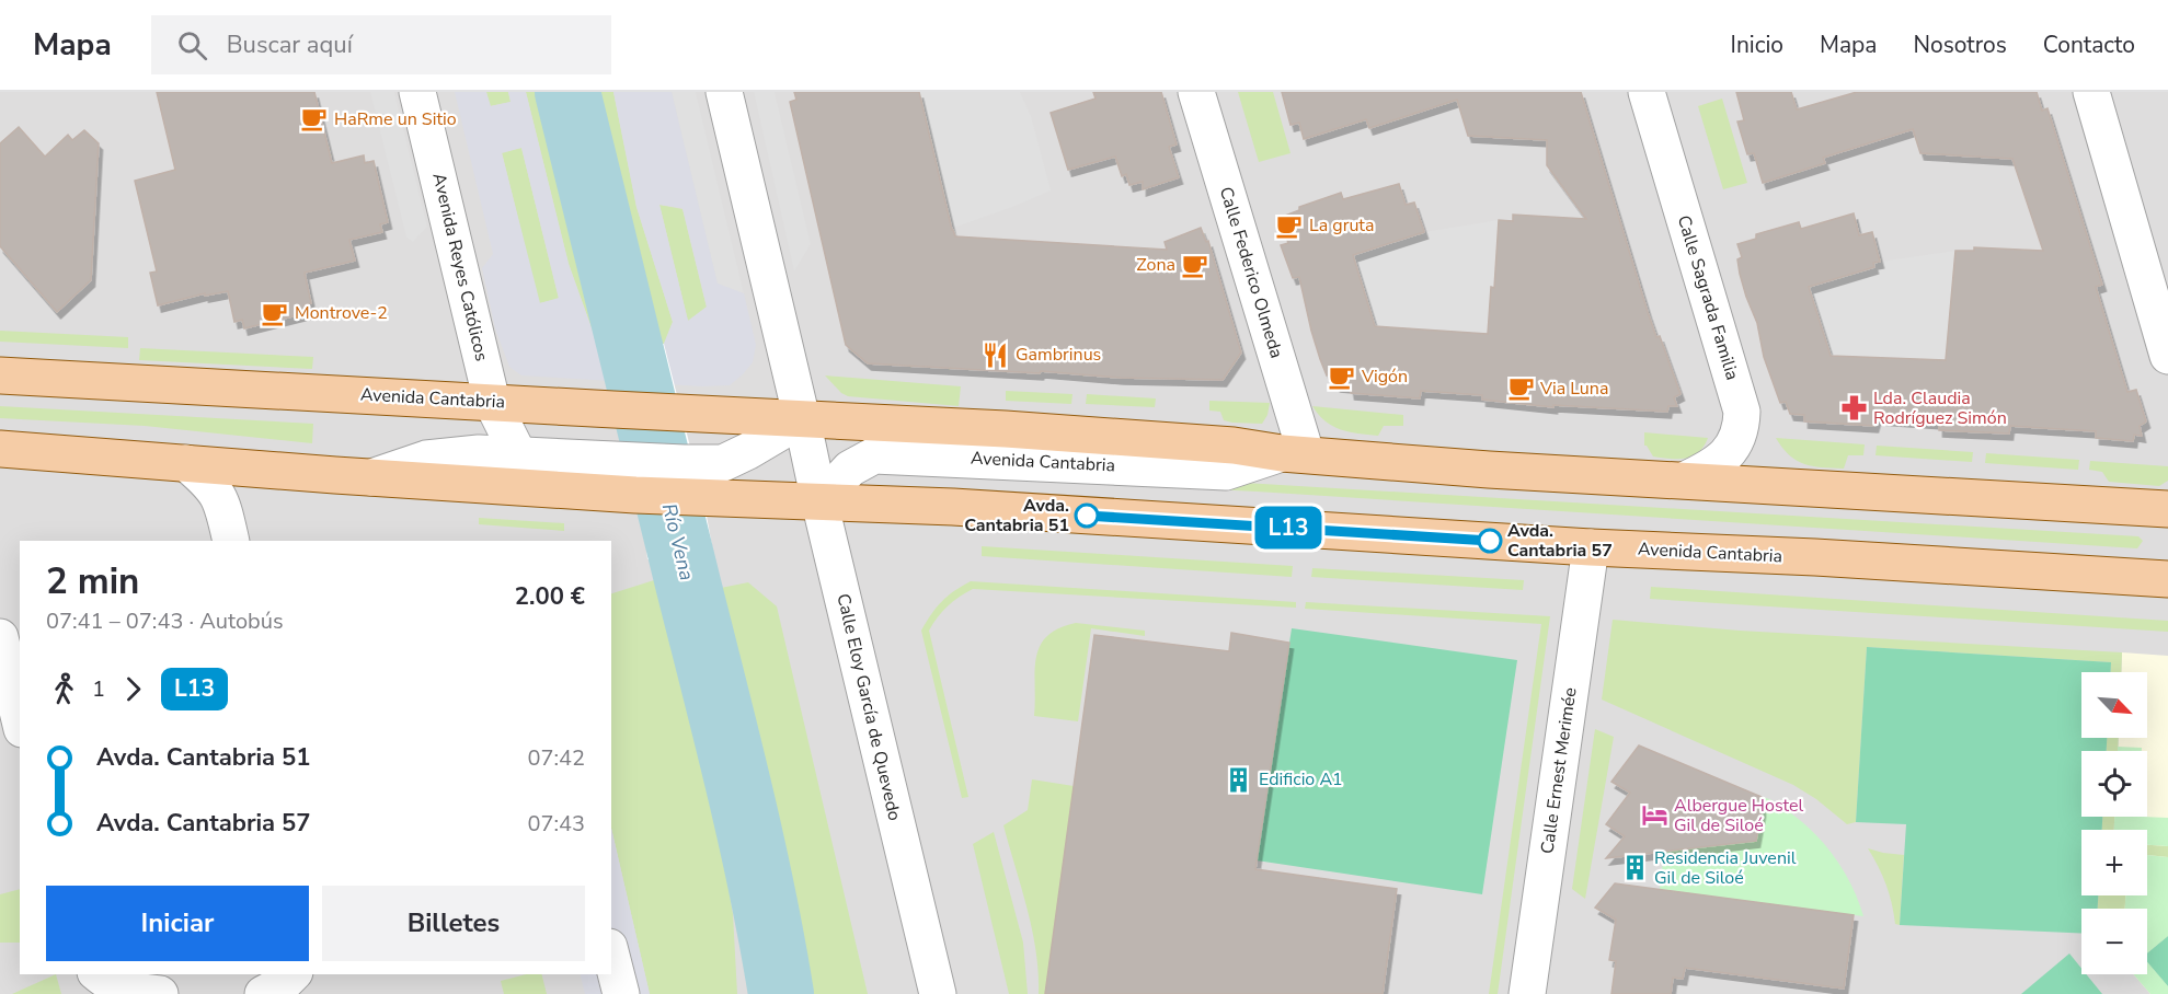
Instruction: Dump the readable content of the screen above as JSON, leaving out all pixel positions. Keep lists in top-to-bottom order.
{
  "streets": {
    "main road": ["Avenida Cantabria"],
    "street": [
      "Avenida Reyes Católicos",
      "Calle Federico Olmeda",
      "Calle Sagrada Familia",
      "Calle Eloy García de Quevedo",
      "Calle Ernest Merimée"
    ]
  },
  "crossings": [
    ["Avenida Reyes Católicos", "Avenida Cantabria"],
    ["Calle Federico Olmeda", "Avenida Cantabria"],
    ["Calle Sagrada Familia", "Avenida Cantabria"],
    ["Avenida Cantabria", "Calle Eloy García de Quevedo"],
    ["Avenida Cantabria", "Calle Ernest Merimée"]
  ],
  "water": ["Río Vena"],
  "places": {
    "cafe": [
      "HaRme un Sitio",
      "La gruta",
      "Zona",
      "Montrove-2",
      "Vigón",
      "Via Luna"
    ],
    "restaurant": ["Gambrinus"],
    "pharmacy": ["Lda. Claudia Rodríguez Simón"],
    "other": ["Avda. Cantabria 51", "Avda. Cantabria 57"],
    "building": ["Edificio A1", "Residencia Juvenil Gil de Siloé"],
    "hotel": ["Albergue Hostel Gil de Siloé"]
  },
  "lines": ["bus line L13"],
  "north": "bottom right",
  "page": {
    "header": "Mapa",
    "search": "Buscar aquí",
    "nav": [
      "Inicio",
      "Mapa",
      "Nosotros",
      "Contacto"
    ],
    "on_map": "L13",
    "heading": ["2 min", "07:41 – 07:43 · Autobús", "2.00 €"],
    "legs": ["1", "L13"],
    "map_buttons": ["+", "−"],
    "list": [
      {
        "name": "Avda. Cantabria 51",
        "value": "07:42"
      },
      {
        "name": "Avda. Cantabria 57",
        "value": "07:43"
      }
    ],
    "buttons": ["Iniciar", "Billetes"]
  }
}
